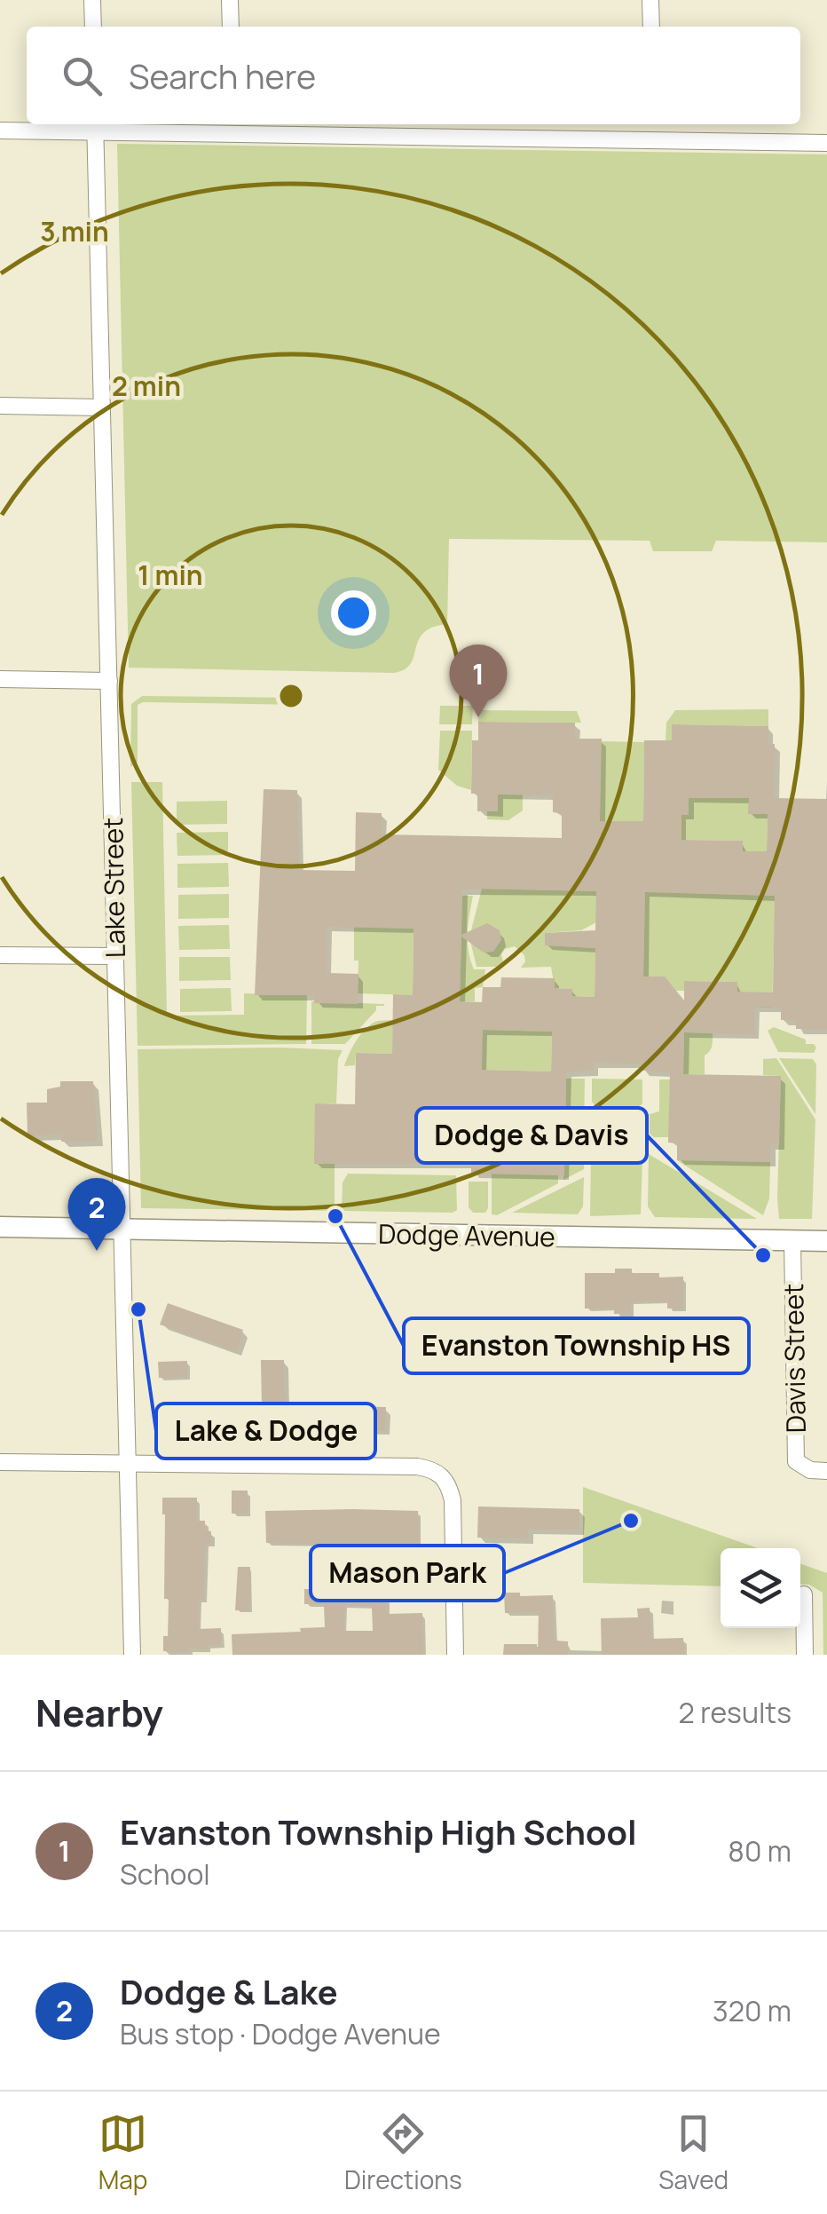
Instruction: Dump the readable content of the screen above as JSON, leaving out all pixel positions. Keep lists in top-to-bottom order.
{
  "streets": {
    "main road": ["Dodge Avenue"],
    "street": ["Lake Street", "Davis Street"]
  },
  "crossings": [
    ["Lake Street", "Dodge Avenue"],
    ["Dodge Avenue", "Davis Street"]
  ],
  "places": [
    "Evanston Township HS",
    "Dodge & Davis",
    "Lake & Dodge",
    "Mason Park"
  ],
  "page": {
    "search": "Search here",
    "pins": ["1", "2"],
    "heading": ["Nearby", "2 results"],
    "list": [
      {
        "mark": "1",
        "name": "Evanston Township High School",
        "note": "School",
        "value": "80 m"
      },
      {
        "mark": "2",
        "name": "Dodge & Lake",
        "note": "Bus stop · Dodge Avenue",
        "value": "320 m"
      }
    ],
    "nav": ["Map", "Directions", "Saved"]
  },
  "rings": ["3 min", "2 min", "1 min"]
}
